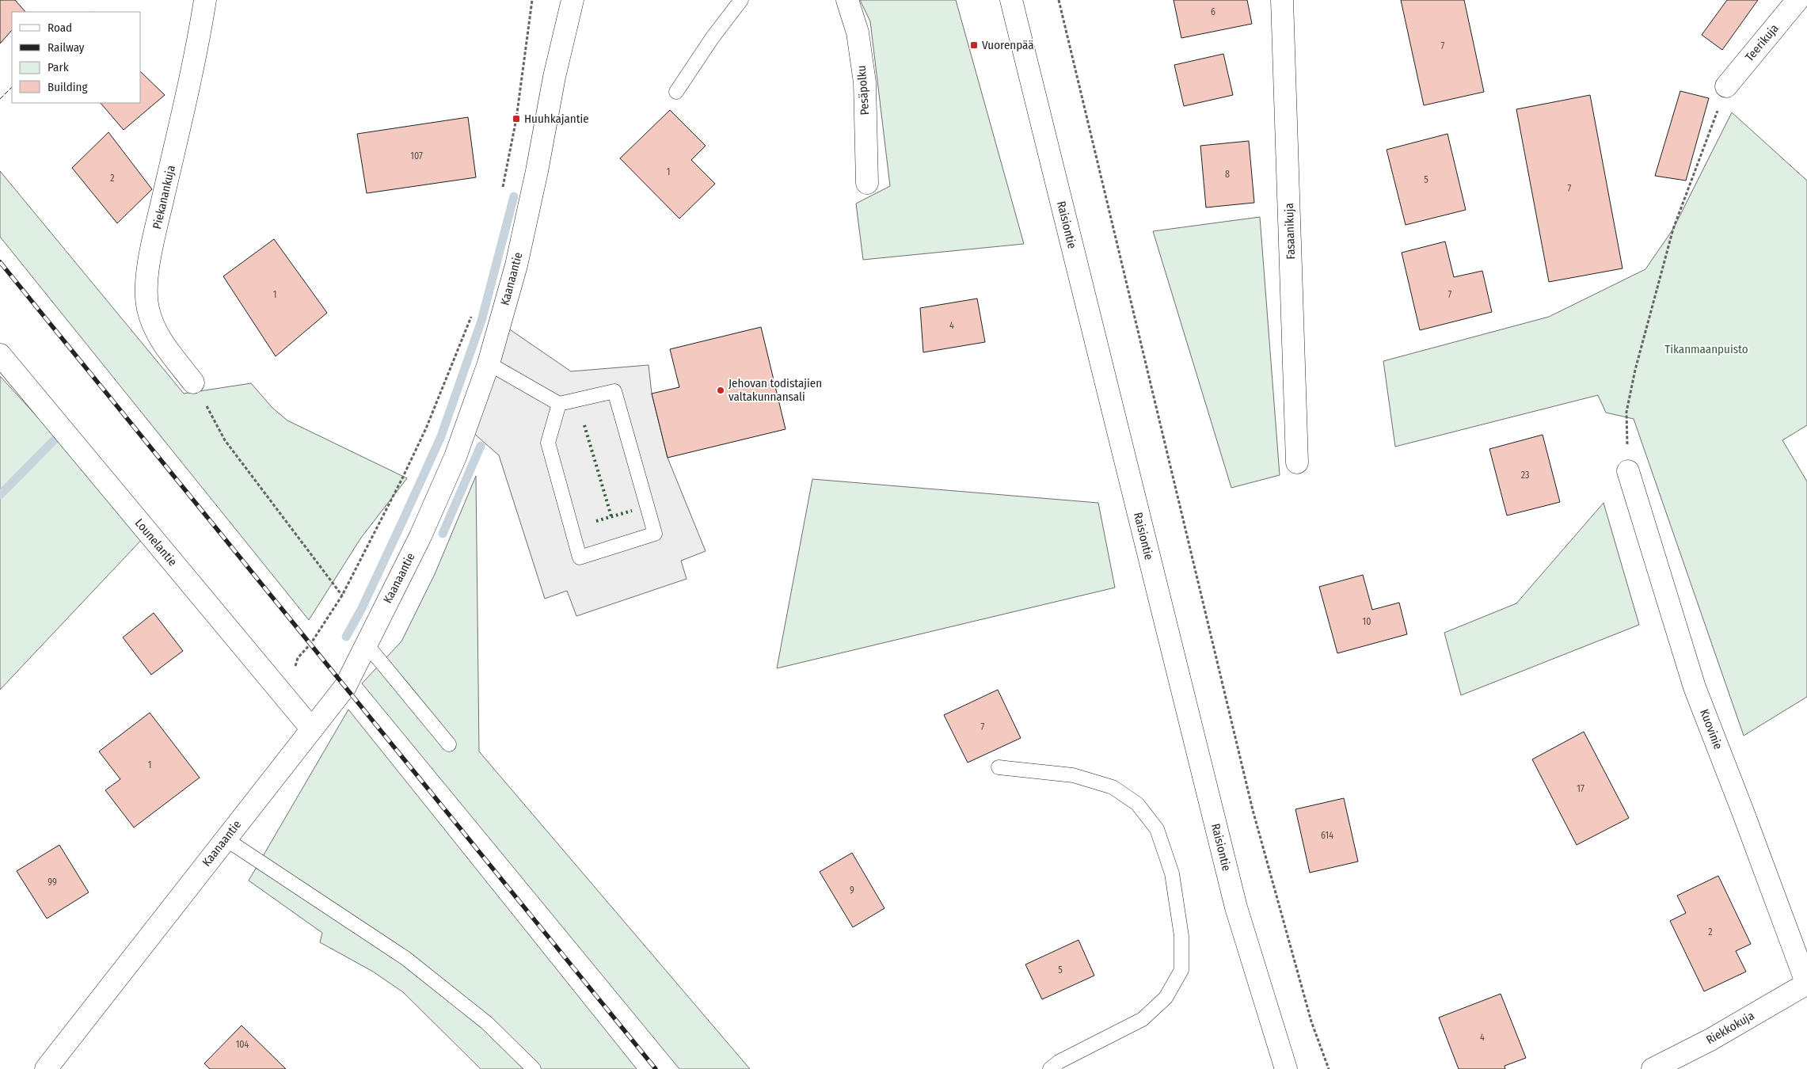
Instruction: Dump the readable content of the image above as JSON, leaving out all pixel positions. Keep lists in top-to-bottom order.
{
  "streets": {
    "street": [
      "Teerikuja",
      "Pesäpolku",
      "Piekanankuja",
      "Raisiontie",
      "Fasaanikuja",
      "Kaanaantie",
      "Lounelantie",
      "Kuovinie",
      "Riekkokuja"
    ]
  },
  "crossings": [
    ["Kaanaantie", "Lounelantie"],
    ["Kuovinie", "Riekkokuja"]
  ],
  "parks": ["Tikanmaanpuisto"],
  "places": {
    "transit": ["Vuorenpää", "Huuhkajantie"],
    "other": ["Jehovan todistajien valtakunnansali"]
  },
  "house_numbers": [
    "6",
    "7",
    "107",
    "1",
    "8",
    "2",
    "5",
    "7",
    "1",
    "7",
    "4",
    "23",
    "10",
    "7",
    "1",
    "17",
    "614",
    "99",
    "9",
    "2",
    "5",
    "4",
    "104"
  ],
  "legend": [
    "Road",
    "Railway",
    "Park",
    "Building"
  ]
}
